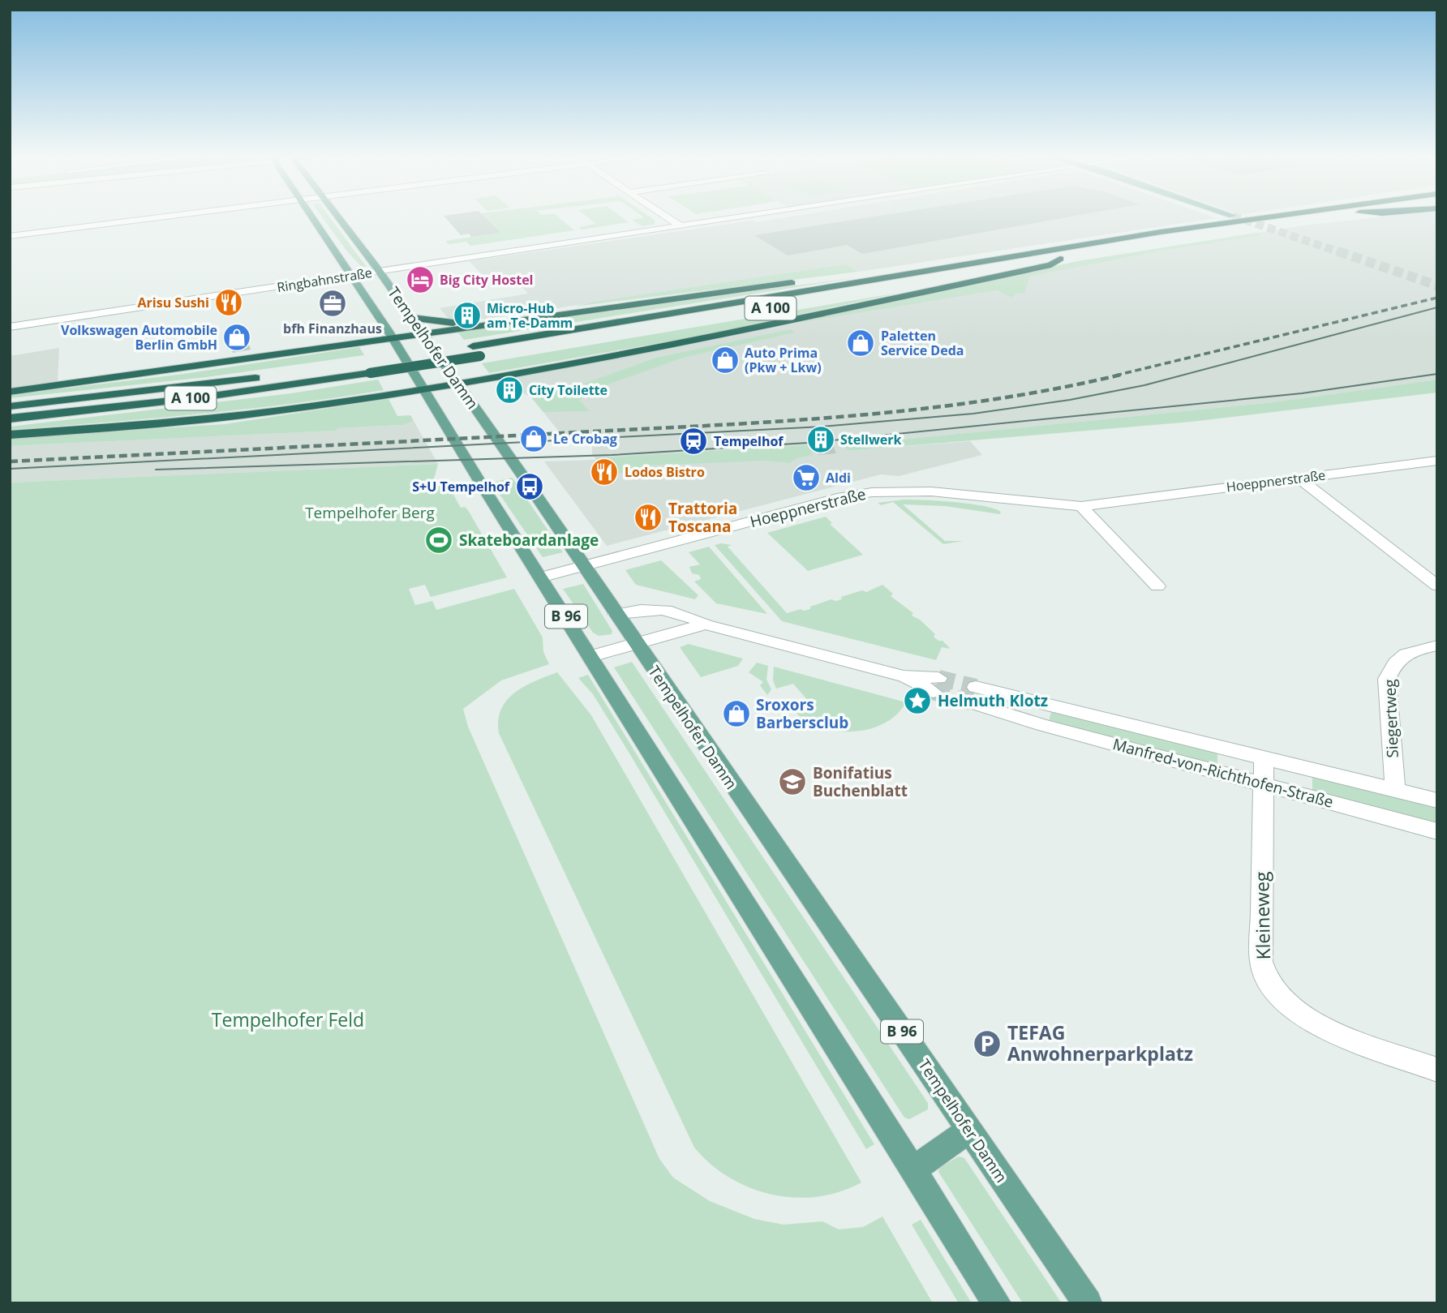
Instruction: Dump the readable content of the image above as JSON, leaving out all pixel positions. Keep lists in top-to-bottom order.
{
  "streets": {
    "highway": ["A 100"],
    "main road": ["Tempelhofer Damm", "B 96"],
    "street": [
      "Ringbahnstraße",
      "Hoeppnerstraße",
      "Siegertweg",
      "Manfred-von-Richthofen-Straße",
      "Kleineweg"
    ]
  },
  "crossings": [
    ["Ringbahnstraße", "Tempelhofer Damm"],
    ["Tempelhofer Damm", "Hoeppnerstraße"],
    ["Siegertweg", "Manfred-von-Richthofen-Straße"],
    ["Manfred-von-Richthofen-Straße", "Kleineweg"]
  ],
  "parks": ["Tempelhofer Berg", "Tempelhofer Feld"],
  "places": {
    "hotel": ["Big City Hostel"],
    "restaurant": ["Arisu Sushi", "Lodos Bistro", "Trattoria Toscana"],
    "office": ["bfh Finanzhaus"],
    "building": ["Micro-Hub am Te-Damm", "City Toilette", "Stellwerk"],
    "shop": [
      "Volkswagen Automobile Berlin GmbH",
      "Paletten Service Deda",
      "Auto Prima (Pkw + Lkw)",
      "Le Crobag",
      "Sroxors Barbersclub"
    ],
    "station": ["Tempelhof"],
    "supermarket": ["Aldi"],
    "bus stop": ["S+U Tempelhof"],
    "sports": ["Skateboardanlage"],
    "place": ["Helmuth Klotz"],
    "school or university": ["Bonifatius Buchenblatt"],
    "parking": ["TEFAG Anwohnerparkplatz"]
  }
}
